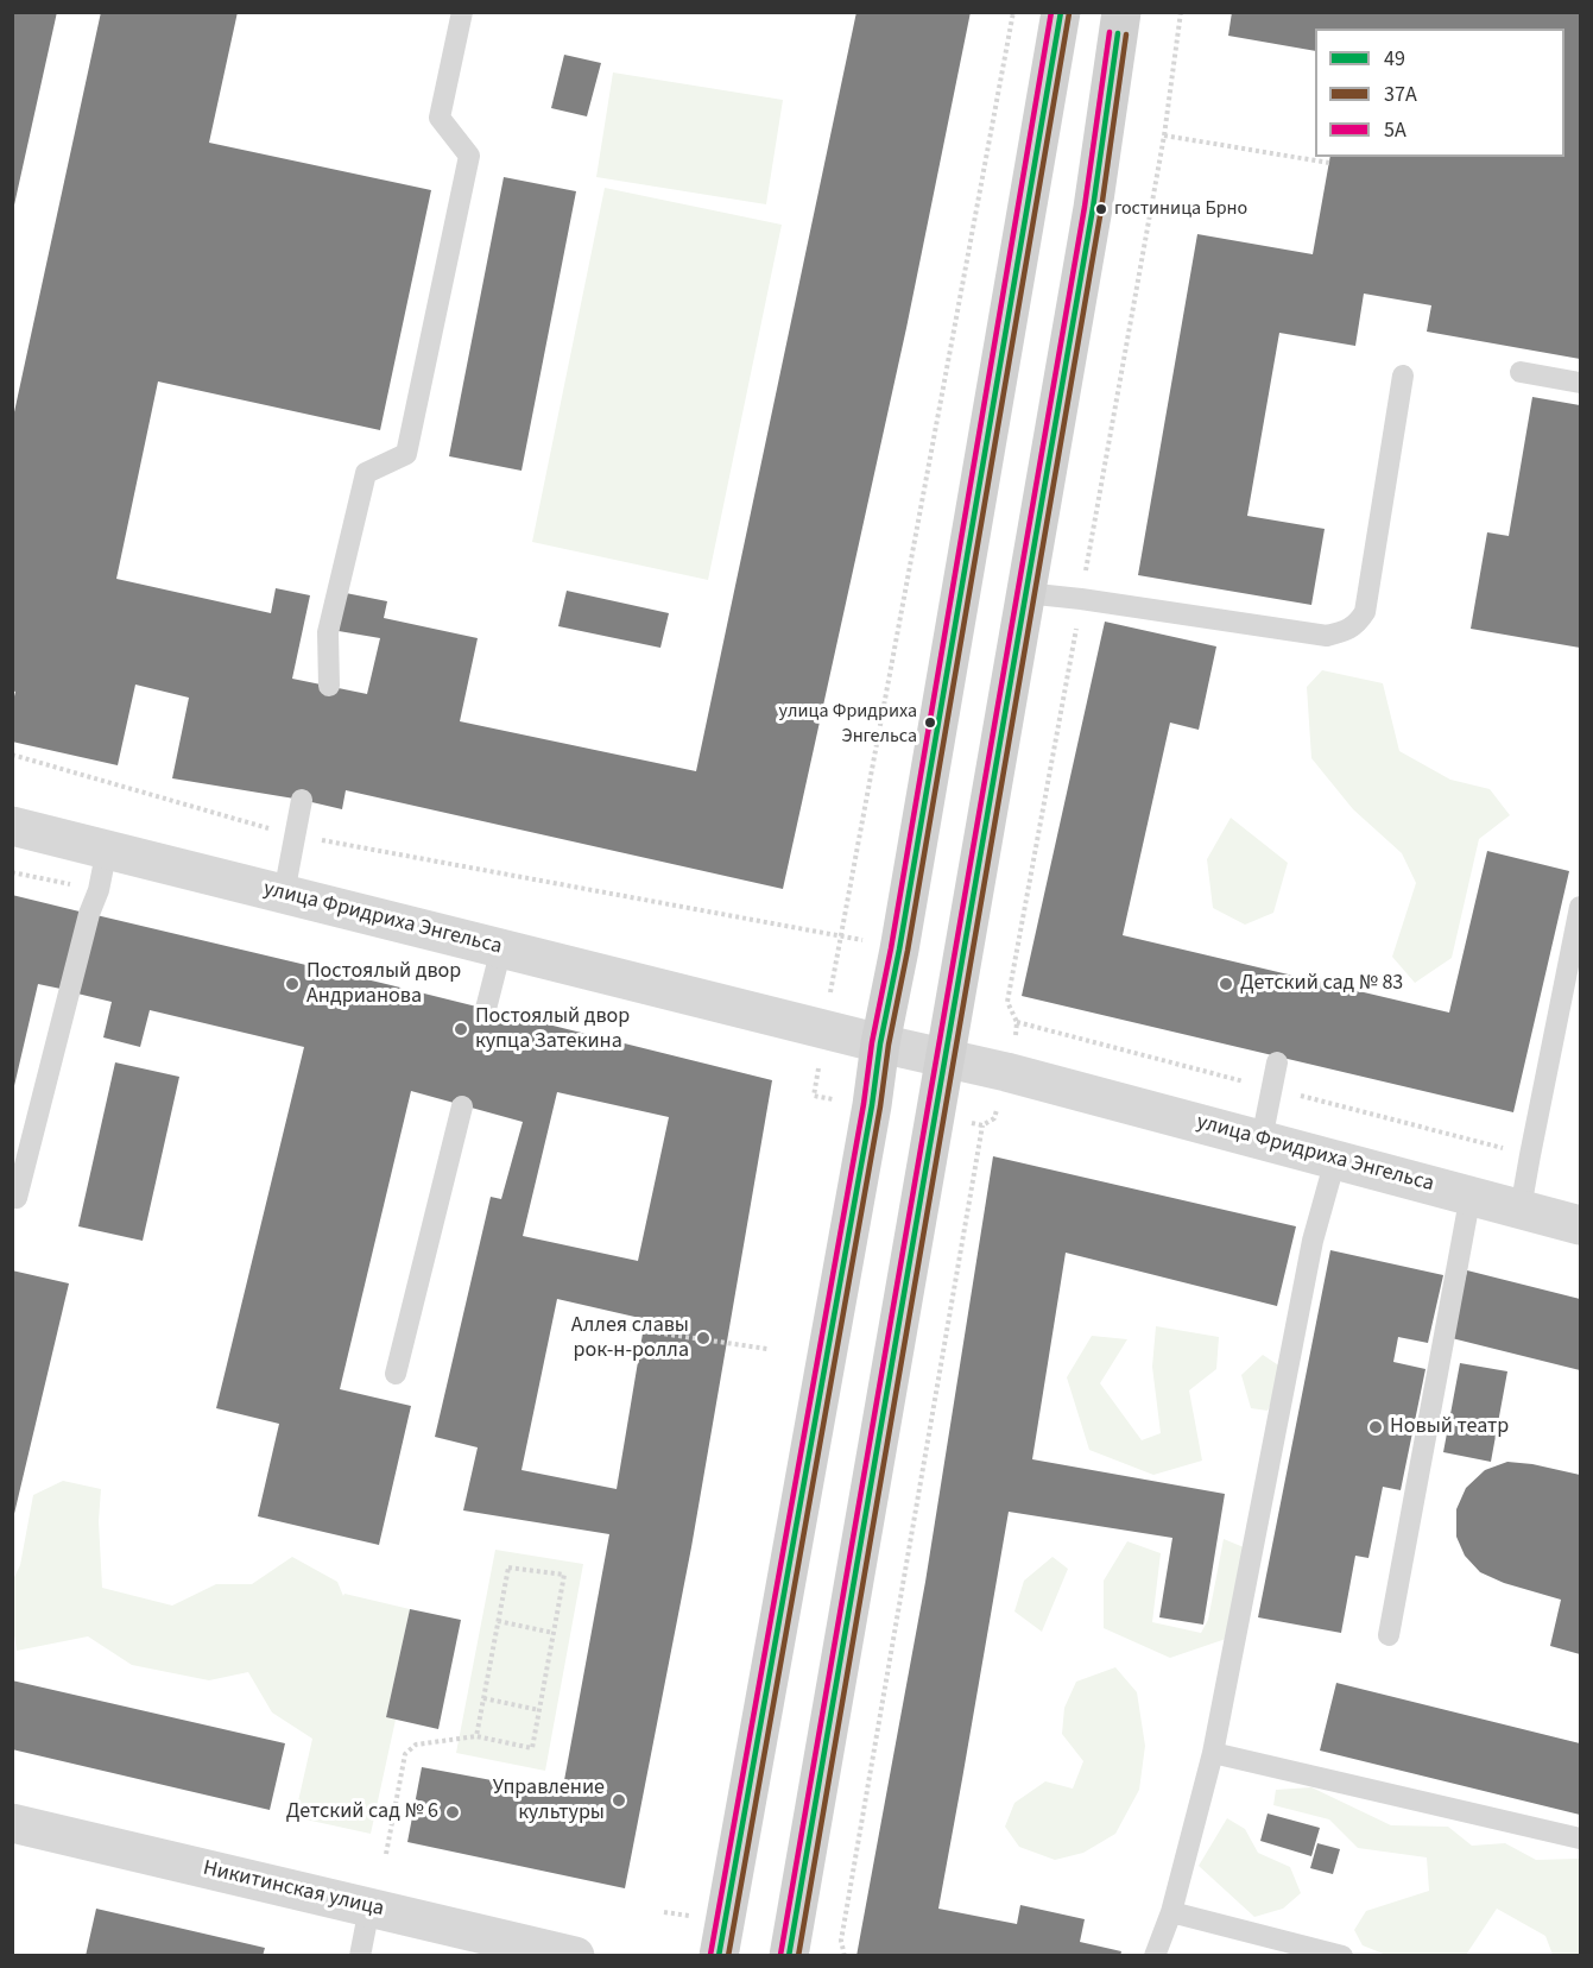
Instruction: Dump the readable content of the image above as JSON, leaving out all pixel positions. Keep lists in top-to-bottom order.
{
  "streets": {
    "street": ["улица Фридриха Энгельса", "Никитинская улица"]
  },
  "places": [
    "гостиница Брно",
    "улица Фридриха Энгельса",
    "Постоялый двор Андрианова",
    "Детский сад № 83",
    "Постоялый двор купца Затекина",
    "Аллея славы рок-н-ролла",
    "Новый театр",
    "Управление культуры",
    "Детский сад № 6"
  ],
  "lines": ["transit line 49", "transit line 5А", "transit line 37А"],
  "legend": ["49", "37А", "5А"]
}
